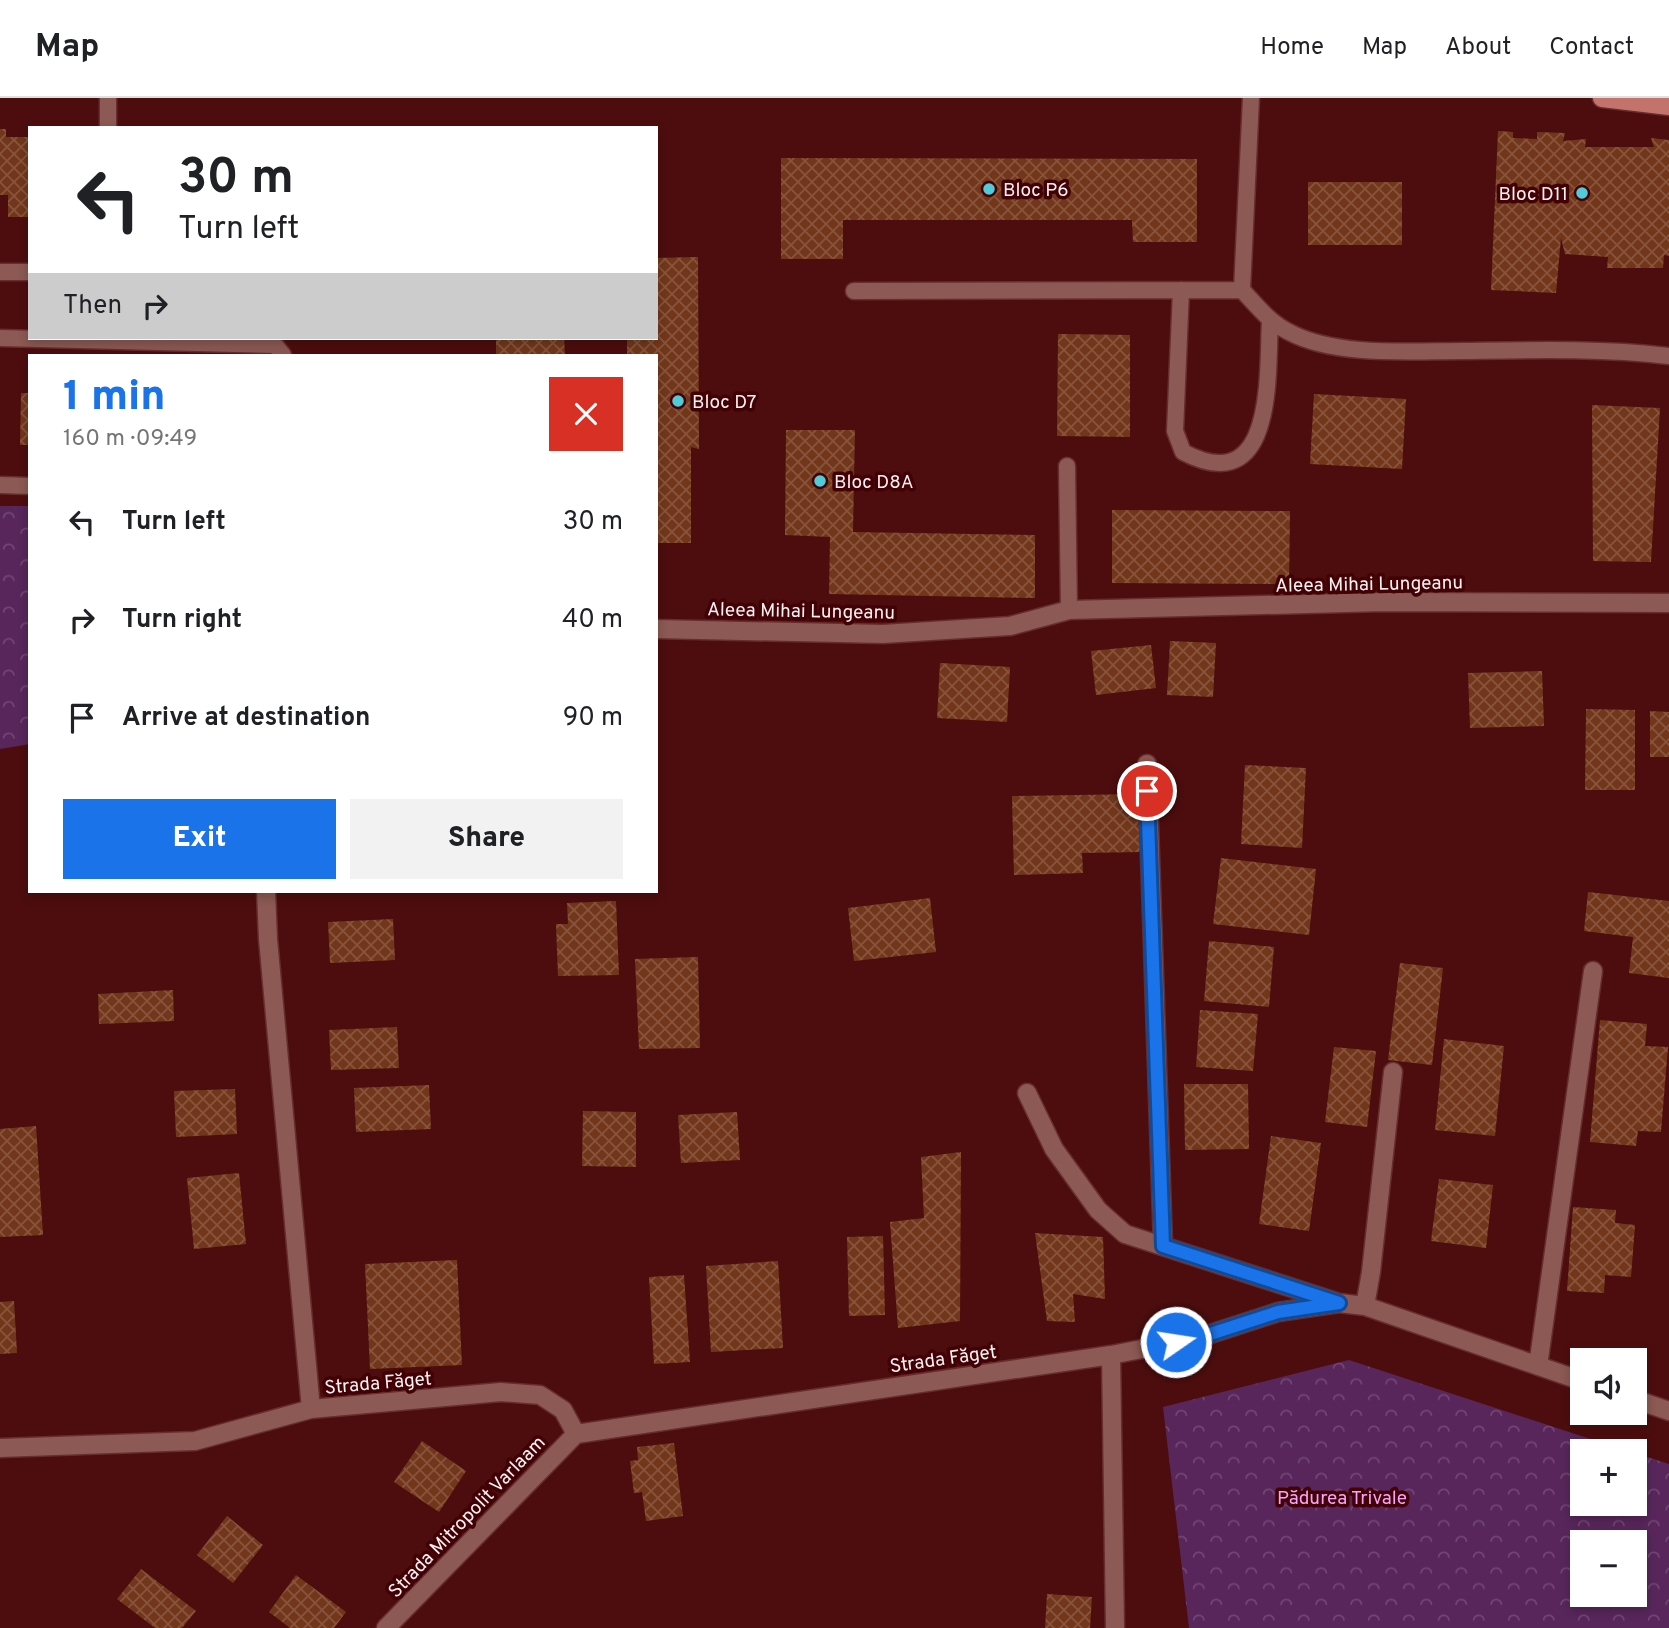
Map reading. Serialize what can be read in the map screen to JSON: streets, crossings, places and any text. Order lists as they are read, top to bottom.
{
  "streets": {
    "street": ["Aleea Mihai Lungeanu", "Strada Făget", "Strada Mitropolit Varlaam"]
  },
  "crossings": [
    ["Strada Făget", "Strada Mitropolit Varlaam"]
  ],
  "parks": ["Pădurea Trivale"],
  "places": [
    "Bloc P6",
    "Bloc D11",
    "Bloc D7",
    "Bloc D8A"
  ],
  "page": {
    "header": "Map",
    "nav": [
      "Home",
      "Map",
      "About",
      "Contact"
    ],
    "turn": ["30 m", "Turn left"],
    "then": "Then",
    "heading": ["1 min", "160 m · 09:49"],
    "list": [
      {
        "name": "Turn left",
        "value": "30 m"
      },
      {
        "name": "Turn right",
        "value": "40 m"
      },
      {
        "name": "Arrive at destination",
        "value": "90 m"
      }
    ],
    "buttons": ["Exit", "Share"],
    "map_buttons": ["+", "−"]
  }
}
